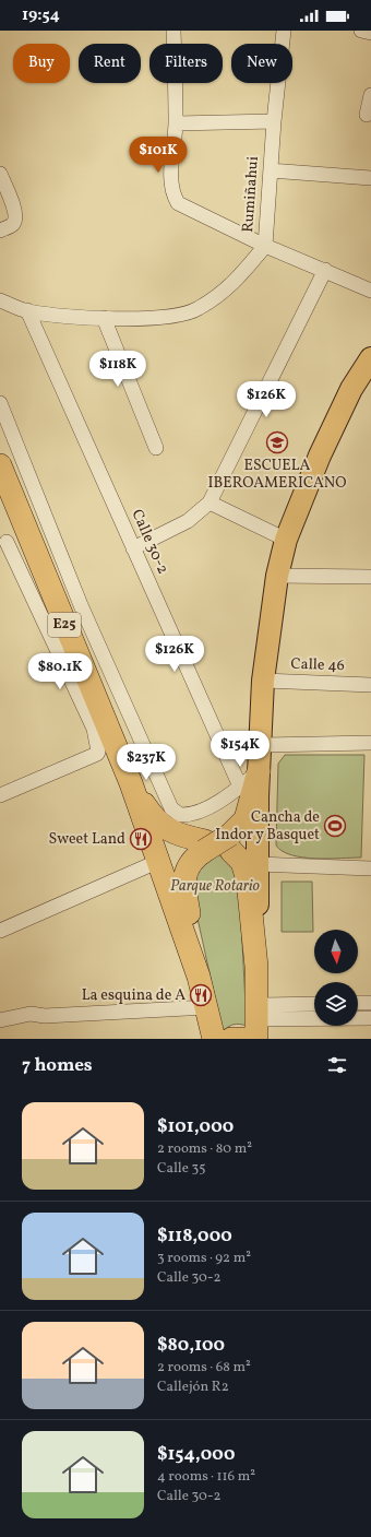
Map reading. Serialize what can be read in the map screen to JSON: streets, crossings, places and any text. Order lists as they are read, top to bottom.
{
  "streets": {
    "highway": ["E25"],
    "street": ["Rumiñahui", "Calle 30-2", "Calle 46"]
  },
  "parks": ["Parque Rotario"],
  "places": {
    "school or university": ["ESCUELA IBEROAMERICANO"],
    "sports": ["Cancha de Indor y Basquet"],
    "restaurant": ["Sweet Land", "La esquina de A"]
  },
  "north": "bottom",
  "page": {
    "status": "19:54",
    "chip": [
      "Buy",
      "Rent",
      "Filters",
      "New"
    ],
    "price": [
      "$101K",
      "$118K",
      "$126K",
      "$126K",
      "$80.1K",
      "$154K",
      "$237K"
    ],
    "heading": "7 homes",
    "list": [
      {
        "name": "$101,000",
        "note": "2 rooms · 80 m² · Calle 35"
      },
      {
        "name": "$118,000",
        "note": "3 rooms · 92 m² · Calle 30-2"
      },
      {
        "name": "$80,100",
        "note": "2 rooms · 68 m² · Callejón R2"
      },
      {
        "name": "$154,000",
        "note": "4 rooms · 116 m² · Calle 30-2"
      }
    ]
  }
}
